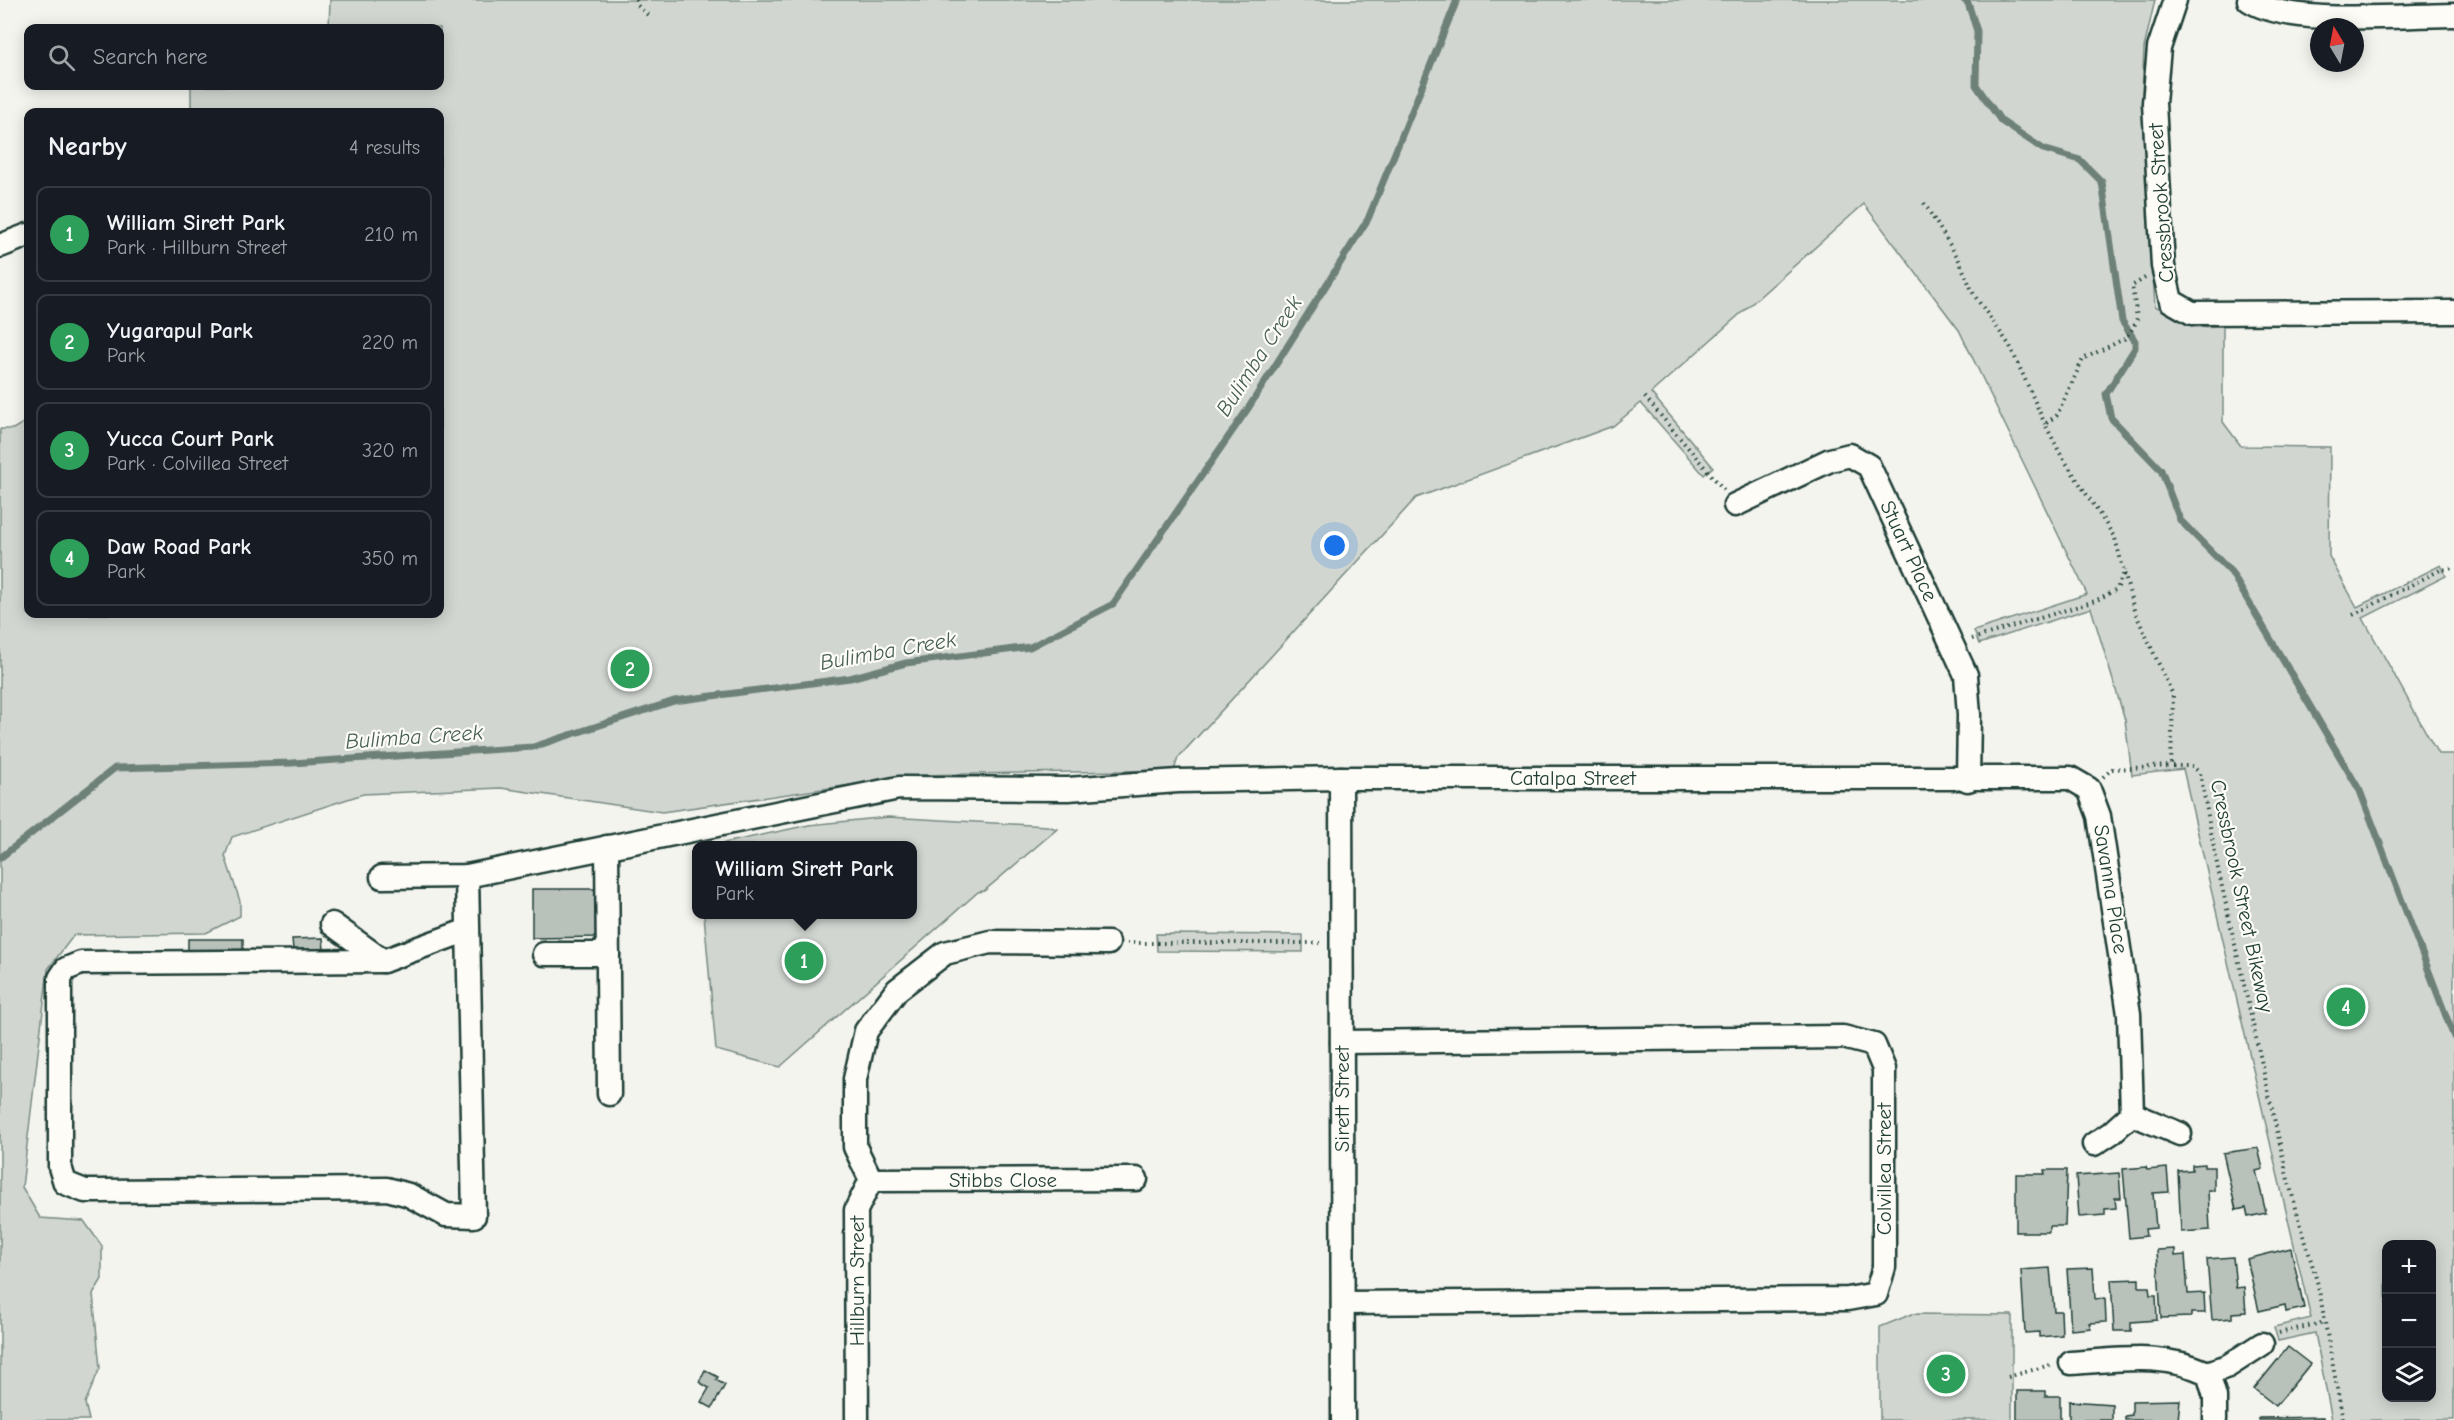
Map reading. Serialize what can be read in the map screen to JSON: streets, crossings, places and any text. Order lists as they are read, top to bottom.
{
  "streets": {
    "street": [
      "Cressbrook Street",
      "Stuart Place",
      "Catalpa Street",
      "Savanna Place",
      "Sirett Street",
      "Colvillea Street",
      "Stibbs Close",
      "Hillburn Street"
    ],
    "path": ["Cressbrook Street Bikeway"]
  },
  "crossings": [
    ["Stuart Place", "Catalpa Street"],
    ["Catalpa Street", "Sirett Street"],
    ["Sirett Street", "Colvillea Street"],
    ["Stibbs Close", "Hillburn Street"]
  ],
  "water": ["Bulimba Creek"],
  "north": "top",
  "page": {
    "search": "Search here",
    "heading": ["Nearby", "4 results"],
    "list": [
      {
        "mark": "1",
        "name": "William Sirett Park",
        "note": "Park · Hillburn Street",
        "value": "210 m"
      },
      {
        "mark": "2",
        "name": "Yugarapul Park",
        "note": "Park",
        "value": "220 m"
      },
      {
        "mark": "3",
        "name": "Yucca Court Park",
        "note": "Park · Colvillea Street",
        "value": "320 m"
      },
      {
        "mark": "4",
        "name": "Daw Road Park",
        "note": "Park",
        "value": "350 m"
      }
    ],
    "pins": [
      "2",
      "1",
      "4",
      "3"
    ],
    "popup": ["William Sirett Park", "Park"],
    "map_buttons": ["+", "−"]
  }
}
